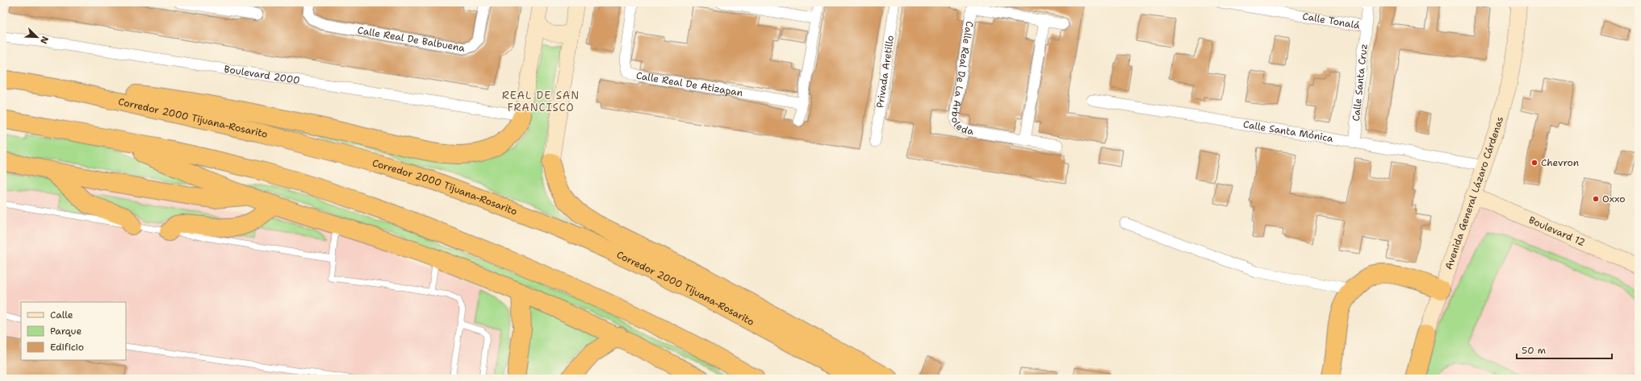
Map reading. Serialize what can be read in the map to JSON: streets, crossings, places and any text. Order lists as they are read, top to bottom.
{
  "streets": {
    "highway": ["Corredor 2000 Tijuana-Rosarito"],
    "main road": ["Avenida General Lázaro Cárdenas", "Boulevard 12"],
    "street": [
      "Calle Tonalá",
      "Calle Real De Balbuena",
      "Privada Aretillo",
      "Calle Real De La Arboleda",
      "Boulevard 2000",
      "Calle Santa Cruz",
      "Calle Real De Atizapan",
      "Calle Santa Mónica"
    ]
  },
  "crossings": [
    ["Calle Tonalá", "Calle Santa Cruz"],
    ["Calle Santa Cruz", "Calle Santa Mónica"],
    ["Calle Santa Mónica", "Avenida General Lázaro Cárdenas"],
    ["Avenida General Lázaro Cárdenas", "Boulevard 12"]
  ],
  "districts": ["REAL DE SAN FRANCISCO"],
  "places": ["Chevron", "Oxxo"],
  "legend": ["Calle", "Parque", "Edificio"],
  "scale_bar": "50 m",
  "north": "bottom right"
}
